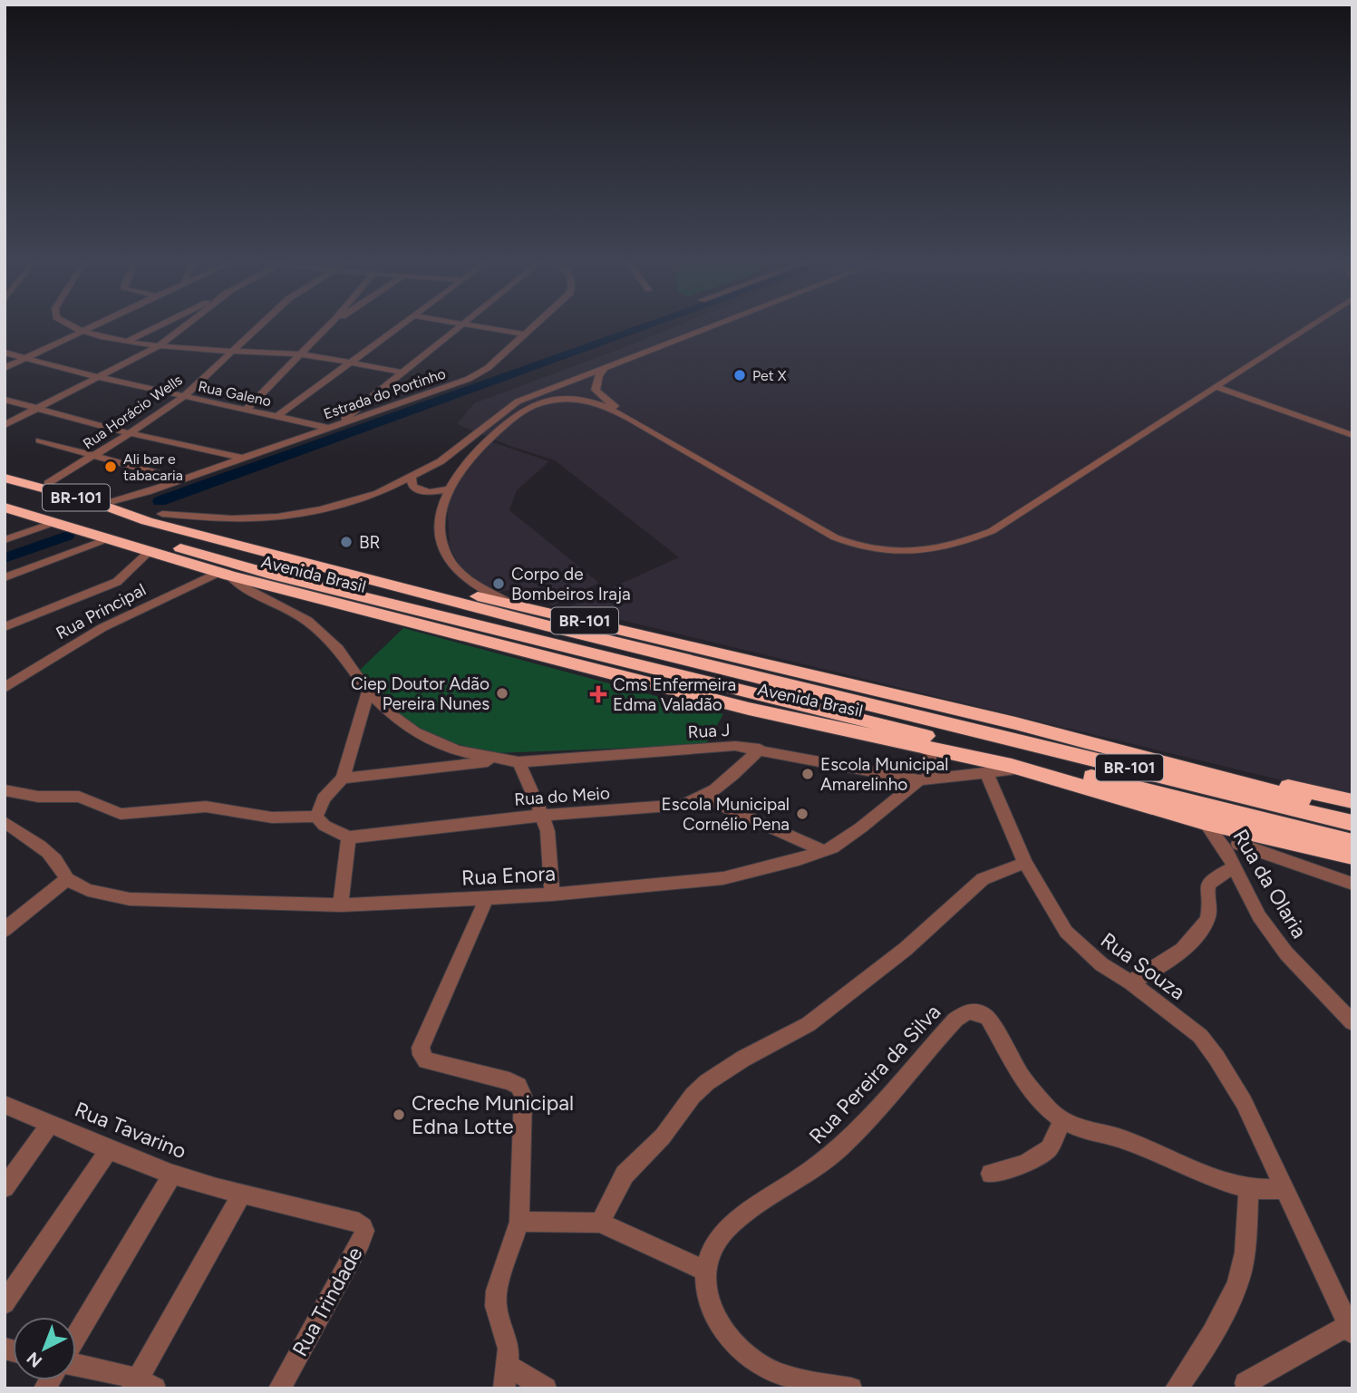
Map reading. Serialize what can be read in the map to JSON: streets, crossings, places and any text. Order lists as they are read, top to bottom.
{
  "streets": {
    "highway": ["BR-101", "Avenida Brasil"],
    "street": [
      "Rua Galeno",
      "Estrada do Portinho",
      "Rua Horácio Wells",
      "Rua Principal",
      "Rua J",
      "Rua do Meio",
      "Rua Enora",
      "Rua da Olaria",
      "Rua Souza",
      "Rua Pereira da Silva",
      "Rua Tavarino",
      "Rua Trindade"
    ]
  },
  "crossings": [
    ["Rua Galeno", "Estrada do Portinho"],
    ["Rua Galeno", "Rua Horácio Wells"],
    ["Estrada do Portinho", "Avenida Brasil"],
    ["Rua Horácio Wells", "Avenida Brasil"],
    ["Avenida Brasil", "Rua Principal"],
    ["Avenida Brasil", "Rua J"],
    ["Avenida Brasil", "Rua da Olaria"],
    ["Rua Principal", "Rua J"],
    ["Rua J", "Rua do Meio"],
    ["Rua J", "Rua Enora"],
    ["Rua Souza", "Rua Pereira da Silva"],
    ["Rua Tavarino", "Rua Trindade"]
  ],
  "places": {
    "other": [
      "Pet X",
      "Ali bar e tabacaria",
      "BR",
      "Corpo de Bombeiros Iraja",
      "Ciep Doutor Adão Pereira Nunes",
      "Escola Municipal Amarelinho",
      "Escola Municipal Cornélio Pena",
      "Creche Municipal Edna Lotte"
    ],
    "health": ["Cms Enfermeira Edma Valadão"]
  },
  "north": "bottom left"
}
